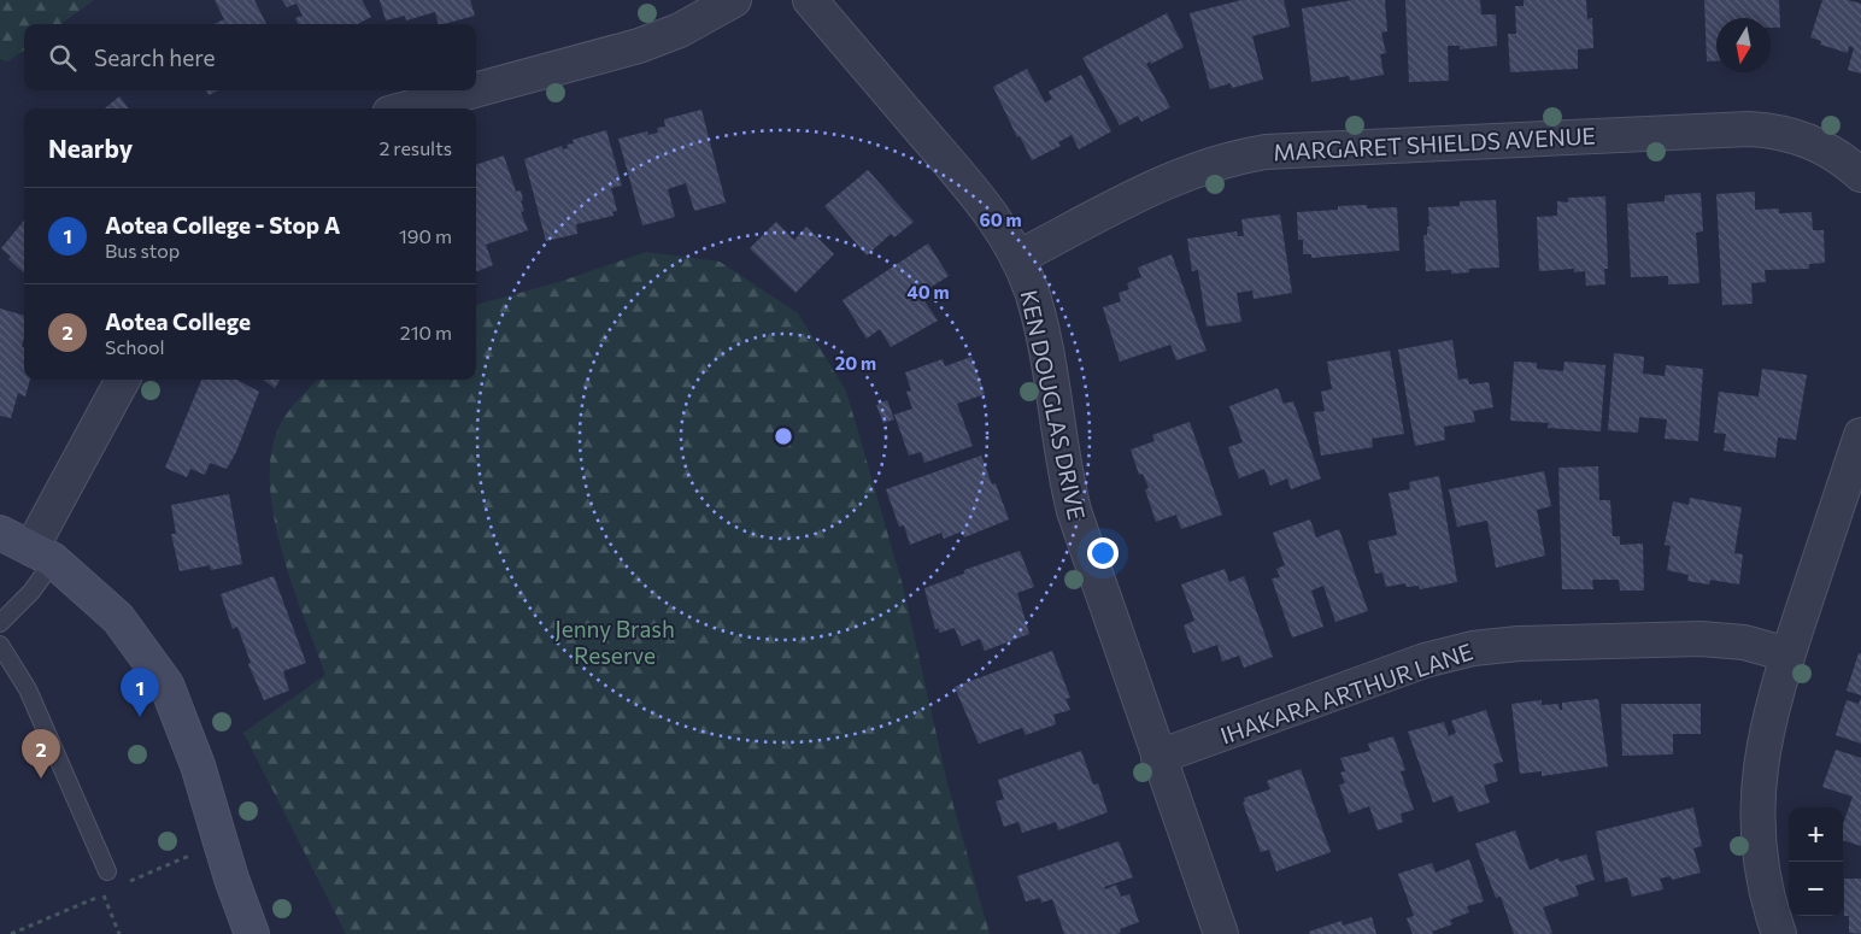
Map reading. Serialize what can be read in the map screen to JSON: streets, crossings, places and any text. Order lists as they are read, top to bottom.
{
  "streets": {
    "street": ["MARGARET SHIELDS AVENUE", "KEN DOUGLAS DRIVE", "IHAKARA ARTHUR LANE"]
  },
  "crossings": [
    ["MARGARET SHIELDS AVENUE", "KEN DOUGLAS DRIVE"],
    ["KEN DOUGLAS DRIVE", "IHAKARA ARTHUR LANE"]
  ],
  "parks": ["Jenny Brash Reserve"],
  "north": "bottom",
  "page": {
    "search": "Search here",
    "heading": ["Nearby", "2 results"],
    "list": [
      {
        "mark": "1",
        "name": "Aotea College - Stop A",
        "note": "Bus stop",
        "value": "190 m"
      },
      {
        "mark": "2",
        "name": "Aotea College",
        "note": "School",
        "value": "210 m"
      }
    ],
    "pins": ["1", "2"],
    "map_buttons": ["+", "−"]
  },
  "rings": ["60 m", "40 m", "20 m"]
}
